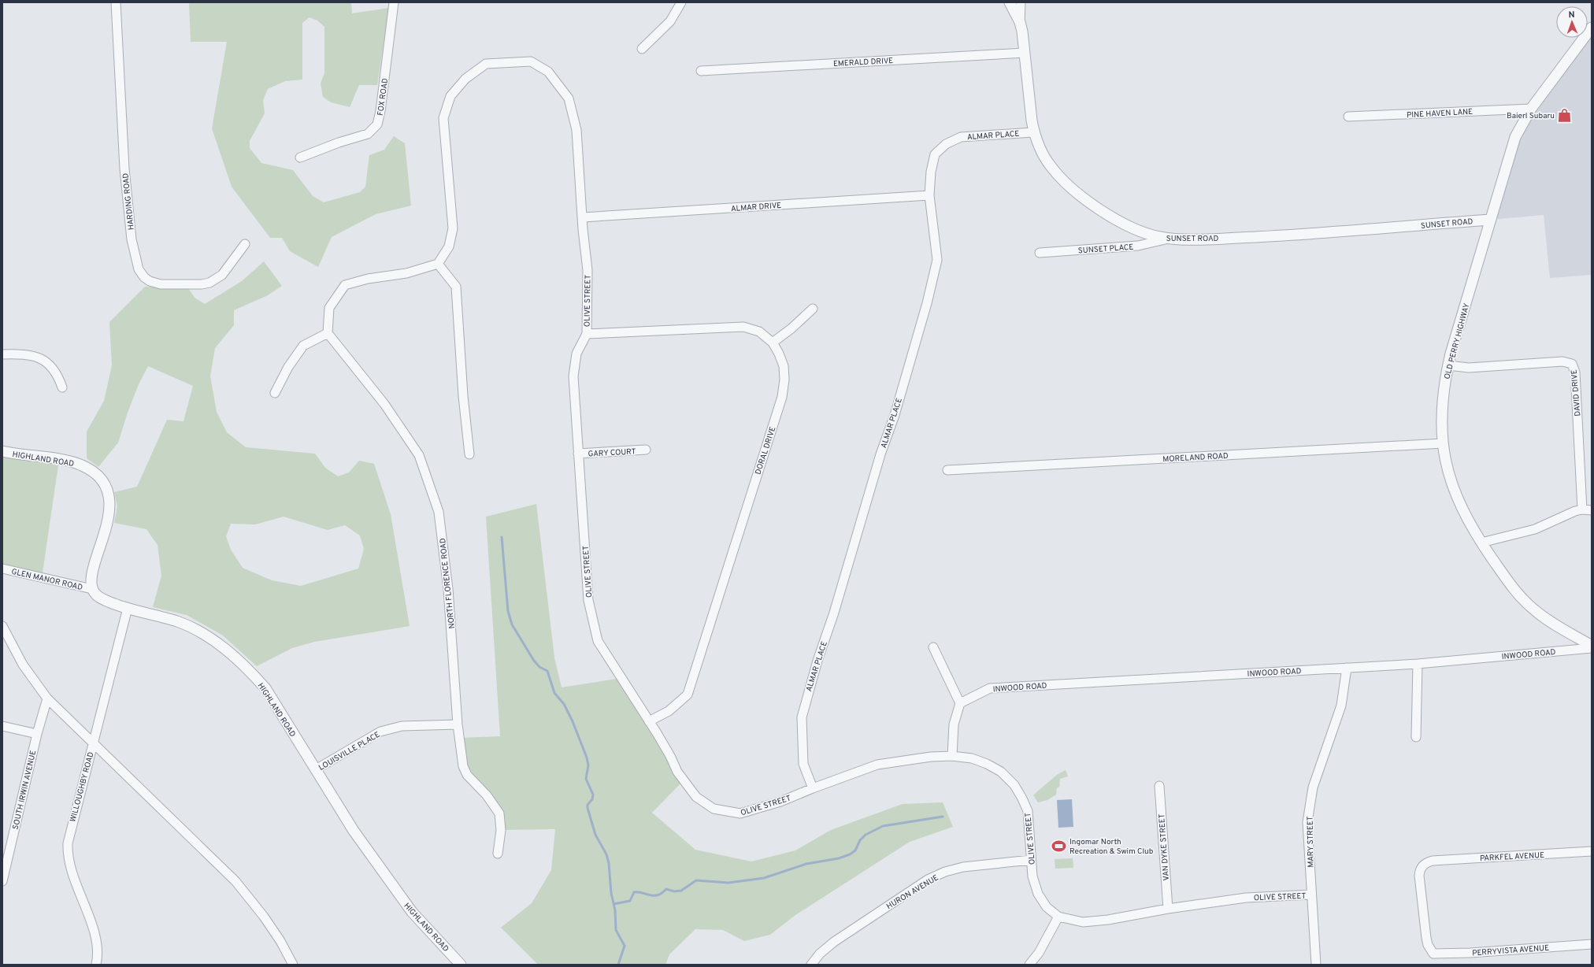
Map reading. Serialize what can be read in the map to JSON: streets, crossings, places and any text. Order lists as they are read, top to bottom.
{
  "streets": {
    "street": [
      "EMERALD DRIVE",
      "FOX ROAD",
      "PINE HAVEN LANE",
      "ALMAR PLACE",
      "HARDING ROAD",
      "ALMAR DRIVE",
      "SUNSET ROAD",
      "SUNSET PLACE",
      "OLIVE STREET",
      "OLD PERRY HIGHWAY",
      "DAVID DRIVE",
      "DORAL DRIVE",
      "GARY COURT",
      "MORELAND ROAD",
      "HIGHLAND ROAD",
      "GLEN MANOR ROAD",
      "NORTH FLORENCE ROAD",
      "INWOOD ROAD",
      "LOUISVILLE PLACE",
      "WILLOUGHBY ROAD",
      "SOUTH IRWIN AVENUE",
      "MARY STREET",
      "VAN DYKE STREET",
      "PARKFEL AVENUE",
      "HURON AVENUE",
      "PERRYVISTA AVENUE"
    ]
  },
  "crossings": [
    ["EMERALD DRIVE", "SUNSET ROAD"],
    ["PINE HAVEN LANE", "OLD PERRY HIGHWAY"],
    ["ALMAR PLACE", "ALMAR DRIVE"],
    ["ALMAR PLACE", "SUNSET ROAD"],
    ["ALMAR PLACE", "OLIVE STREET"],
    ["ALMAR DRIVE", "OLIVE STREET"],
    ["SUNSET ROAD", "SUNSET PLACE"],
    ["SUNSET ROAD", "OLD PERRY HIGHWAY"],
    ["OLIVE STREET", "DORAL DRIVE"],
    ["OLIVE STREET", "GARY COURT"],
    ["OLIVE STREET", "MARY STREET"],
    ["OLIVE STREET", "VAN DYKE STREET"],
    ["OLIVE STREET", "HURON AVENUE"],
    ["OLD PERRY HIGHWAY", "DAVID DRIVE"],
    ["OLD PERRY HIGHWAY", "MORELAND ROAD"],
    ["HIGHLAND ROAD", "GLEN MANOR ROAD"],
    ["HIGHLAND ROAD", "LOUISVILLE PLACE"],
    ["HIGHLAND ROAD", "WILLOUGHBY ROAD"],
    ["NORTH FLORENCE ROAD", "LOUISVILLE PLACE"],
    ["INWOOD ROAD", "MARY STREET"],
    ["PARKFEL AVENUE", "PERRYVISTA AVENUE"]
  ],
  "places": {
    "shop": ["Baierl Subaru"],
    "sports": ["Ingomar North Recreation & Swim Club"]
  },
  "north": "top"
}
